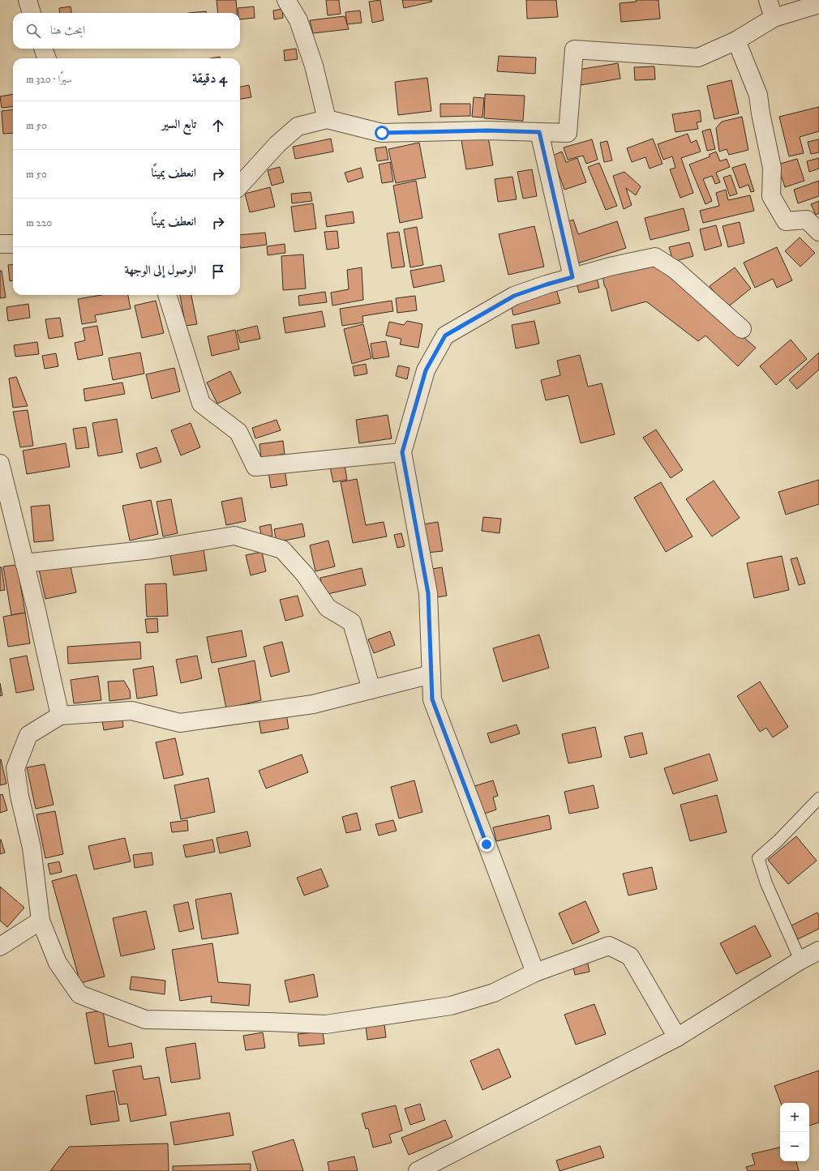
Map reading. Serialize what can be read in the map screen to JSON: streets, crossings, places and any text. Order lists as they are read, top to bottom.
{
  "page": {
    "search": "ابحث هنا",
    "heading": ["4 دقيقة", "سيرًا · 320 m"],
    "list": [
      ["تابع السير", "50 m"],
      ["انعطف يمينًا", "50 m"],
      ["انعطف يمينًا", "220 m"],
      "الوصول إلى الوجهة"
    ],
    "map_buttons": ["+", "−"]
  }
}
